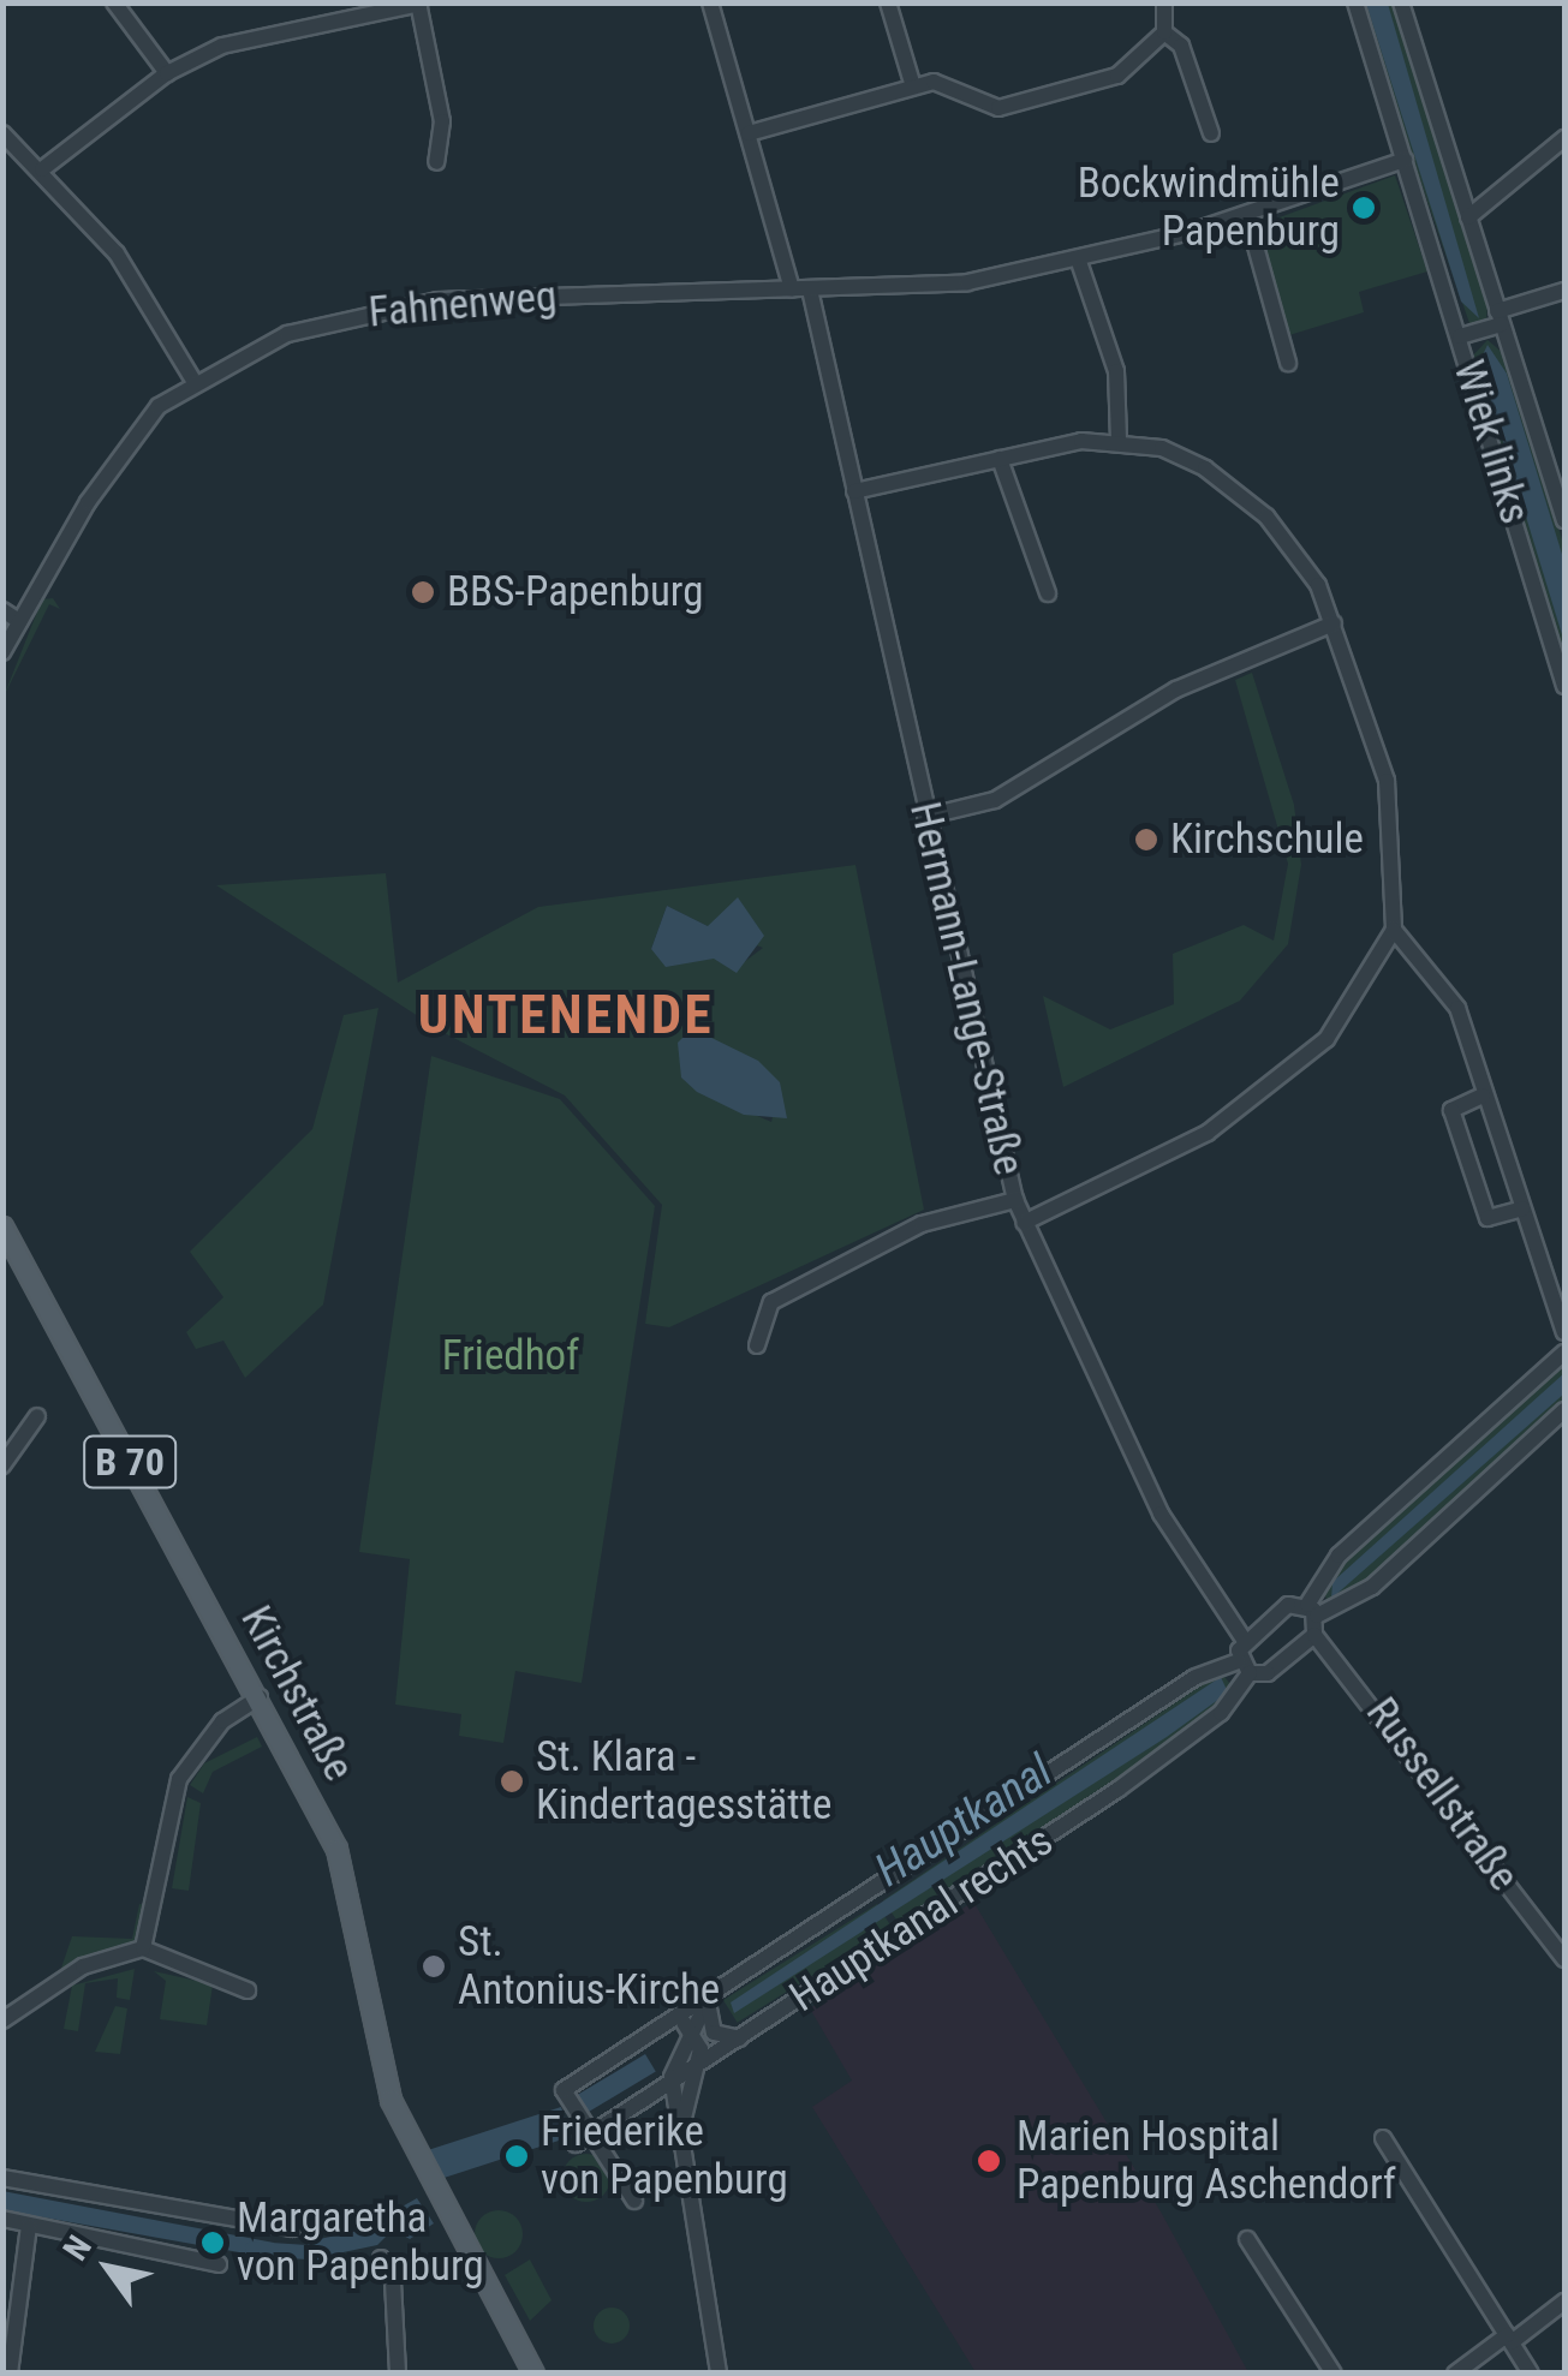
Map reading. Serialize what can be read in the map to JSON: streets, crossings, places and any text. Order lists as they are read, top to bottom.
{
  "streets": {
    "main road": ["B 70", "Kirchstraße"],
    "street": [
      "Fahnenweg",
      "Wiek links",
      "Hermann-Lange-Straße",
      "Russellstraße",
      "Hauptkanal rechts"
    ]
  },
  "crossings": [
    ["Fahnenweg", "Wiek links"],
    ["Fahnenweg", "Hermann-Lange-Straße"]
  ],
  "districts": ["UNTENENDE"],
  "water": ["Hauptkanal"],
  "parks": ["Friedhof"],
  "places": [
    "Bockwindmühle Papenburg",
    "BBS-Papenburg",
    "Kirchschule",
    "St. Klara - Kindertagesstätte",
    "St. Antonius-Kirche",
    "Friederike von Papenburg",
    "Marien Hospital Papenburg Aschendorf",
    "Margaretha von Papenburg"
  ],
  "north": "top left"
}
